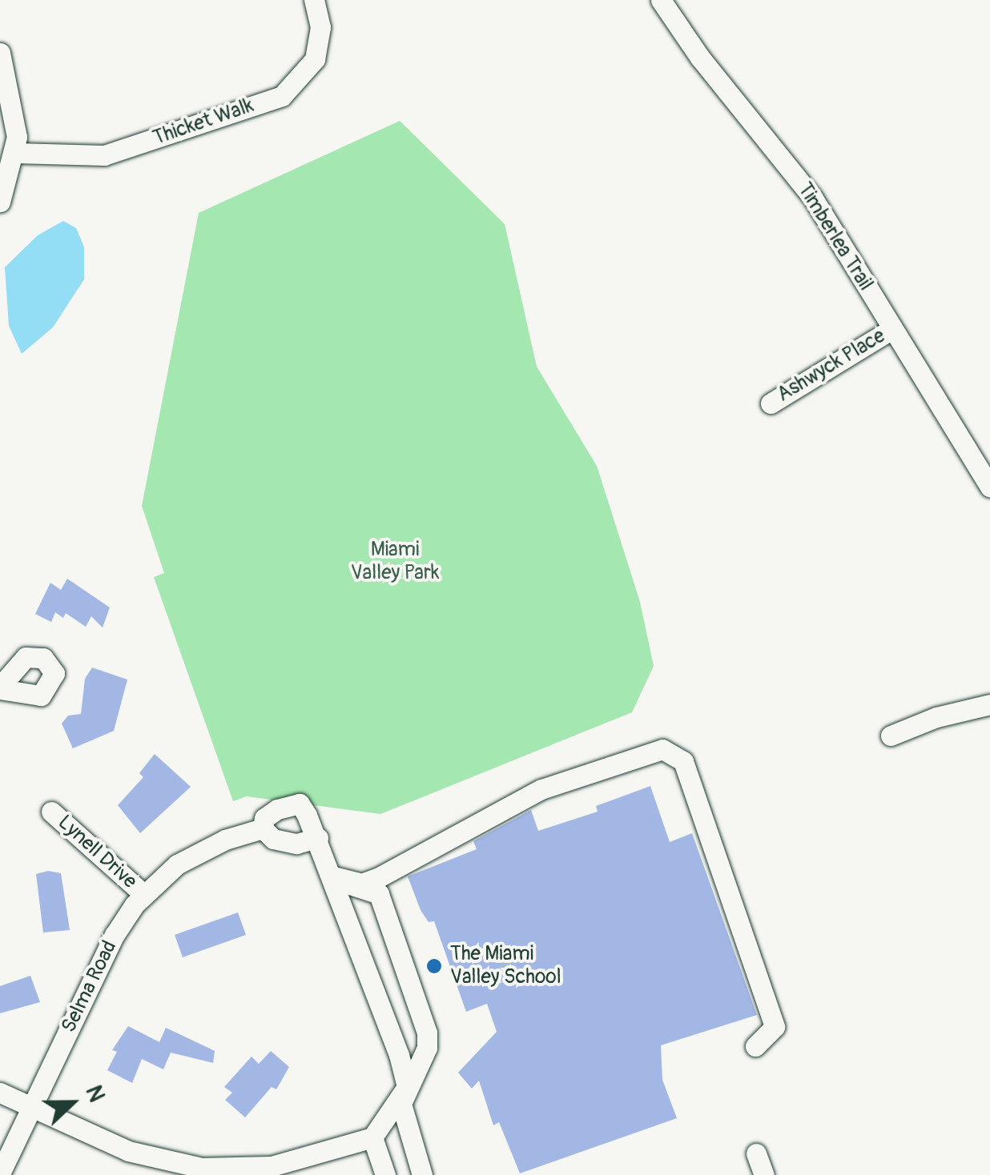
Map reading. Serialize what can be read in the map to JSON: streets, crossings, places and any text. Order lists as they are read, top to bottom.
{
  "streets": {
    "street": [
      "Thicket Walk",
      "Timberlea Trail",
      "Ashwyck Place",
      "Lynell Drive",
      "Selma Road"
    ]
  },
  "crossings": [
    ["Timberlea Trail", "Ashwyck Place"],
    ["Lynell Drive", "Selma Road"]
  ],
  "parks": ["Miami Valley Park"],
  "places": ["The Miami Valley School"],
  "north": "right"
}
